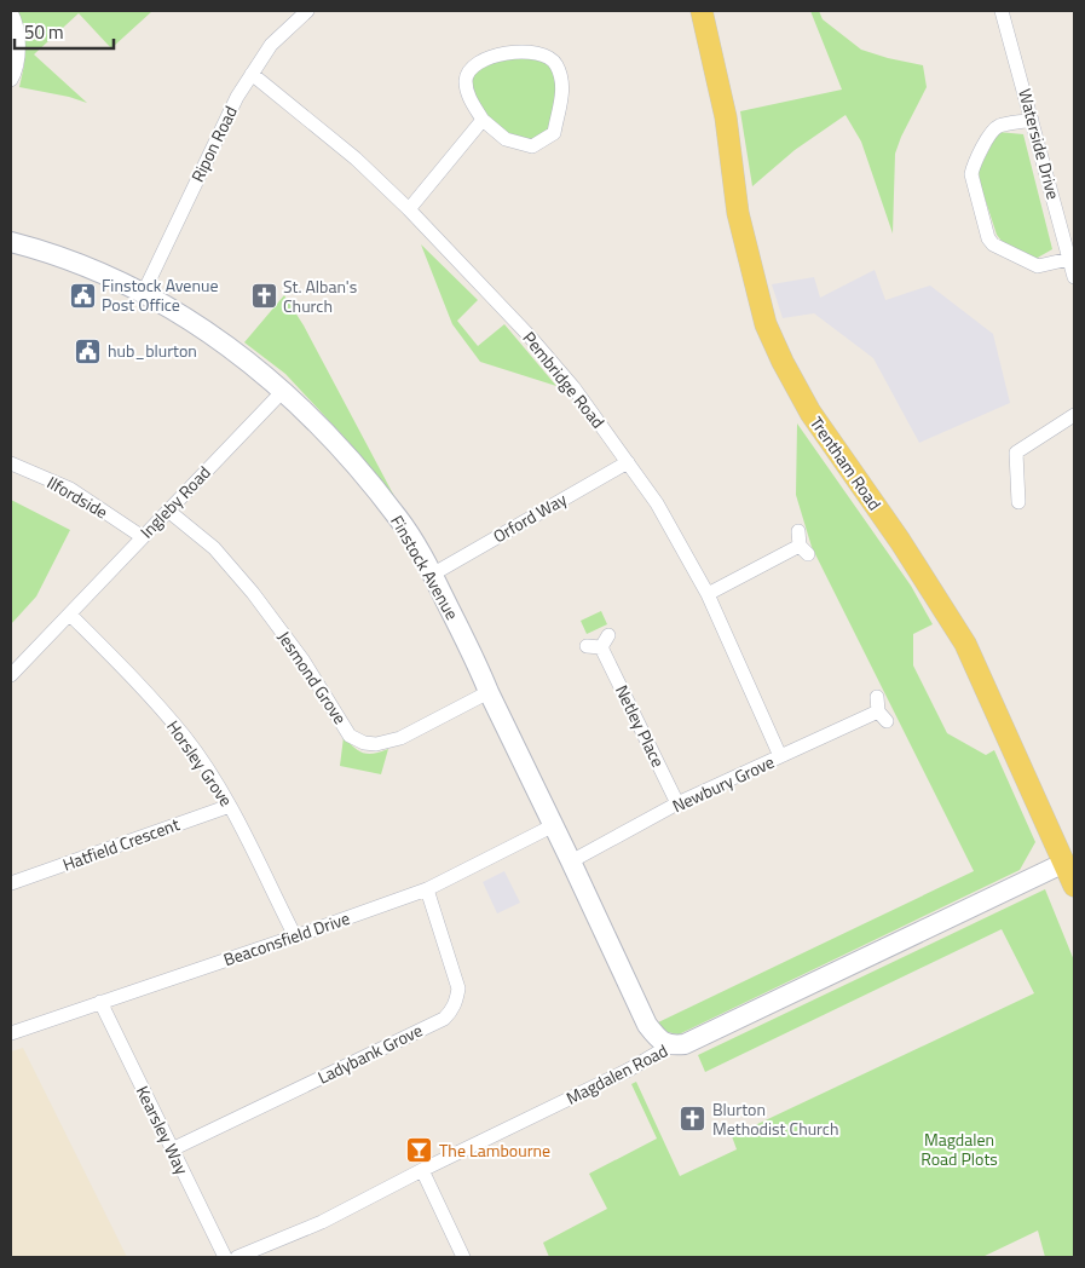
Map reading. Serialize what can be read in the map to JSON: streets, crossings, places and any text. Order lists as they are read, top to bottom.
{
  "streets": {
    "main road": ["Trentham Road"],
    "street": [
      "Ripon Road",
      "Waterside Drive",
      "Pembridge Road",
      "Ilfordside",
      "Ingleby Road",
      "Orford Way",
      "Finstock Avenue",
      "Jesmond Grove",
      "Netley Place",
      "Horsley Grove",
      "Newbury Grove",
      "Hatfield Crescent",
      "Beaconsfield Drive",
      "Ladybank Grove",
      "Magdalen Road",
      "Kearsley Way"
    ]
  },
  "crossings": [
    ["Ripon Road", "Pembridge Road"],
    ["Ripon Road", "Finstock Avenue"],
    ["Pembridge Road", "Orford Way"],
    ["Pembridge Road", "Newbury Grove"],
    ["Trentham Road", "Magdalen Road"],
    ["Ilfordside", "Ingleby Road"],
    ["Ingleby Road", "Finstock Avenue"],
    ["Ingleby Road", "Jesmond Grove"],
    ["Ingleby Road", "Horsley Grove"],
    ["Orford Way", "Finstock Avenue"],
    ["Finstock Avenue", "Jesmond Grove"],
    ["Finstock Avenue", "Newbury Grove"],
    ["Finstock Avenue", "Beaconsfield Drive"],
    ["Finstock Avenue", "Magdalen Road"],
    ["Netley Place", "Newbury Grove"],
    ["Horsley Grove", "Hatfield Crescent"],
    ["Horsley Grove", "Beaconsfield Drive"],
    ["Beaconsfield Drive", "Ladybank Grove"],
    ["Beaconsfield Drive", "Kearsley Way"],
    ["Ladybank Grove", "Kearsley Way"]
  ],
  "parks": ["Magdalen Road Plots"],
  "places": {
    "public building": ["Finstock Avenue Post Office", "hub_blurton"],
    "church": ["St. Alban's Church", "Blurton Methodist Church"],
    "bar": ["The Lambourne"]
  },
  "scale_bar": "50 m"
}
